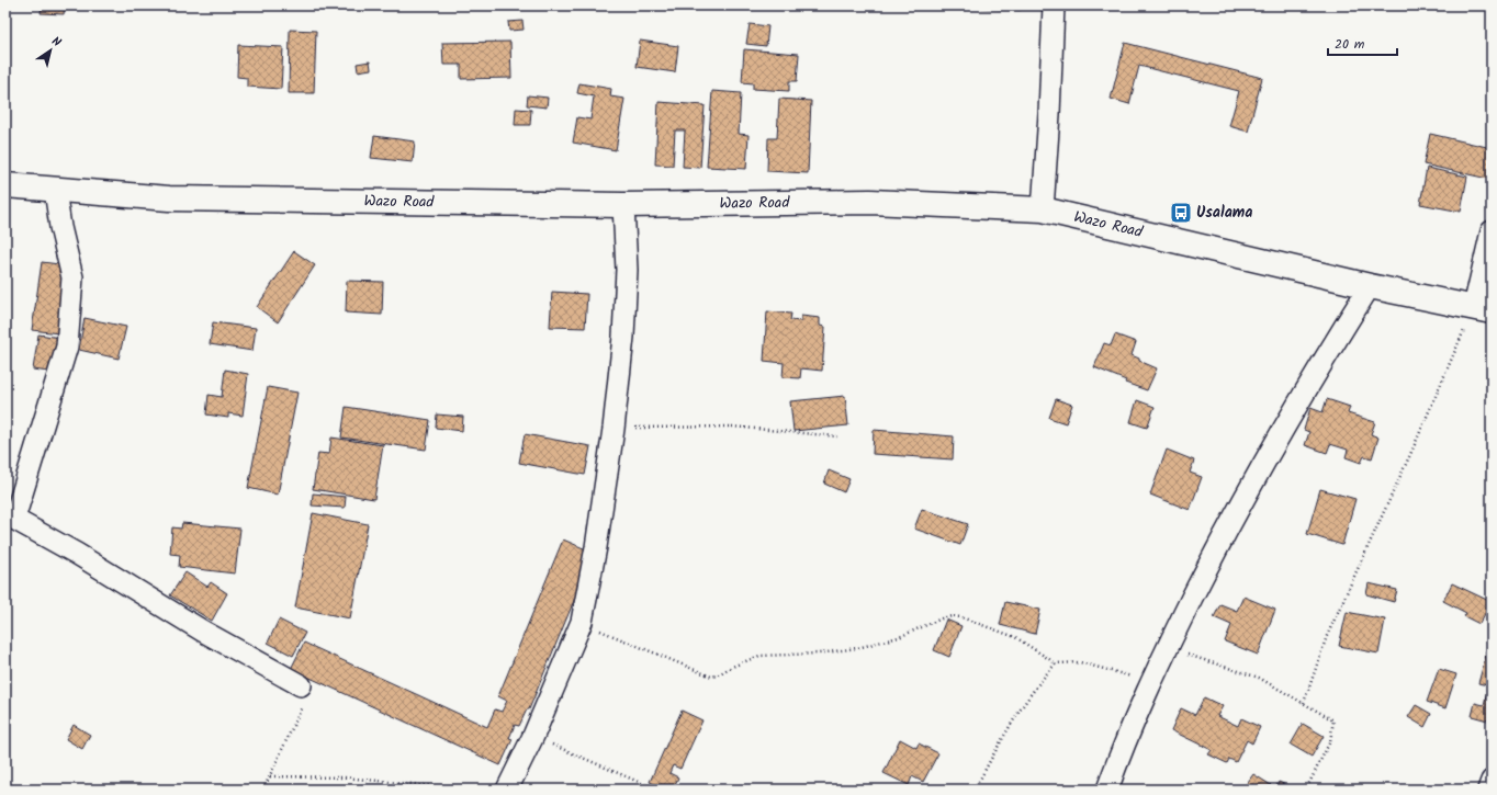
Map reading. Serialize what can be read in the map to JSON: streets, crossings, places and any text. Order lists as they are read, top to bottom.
{
  "streets": {
    "main road": ["Wazo Road"]
  },
  "places": {
    "bus stop": ["Usalama"]
  },
  "scale_bar": "20 m",
  "north": "top right"
}
